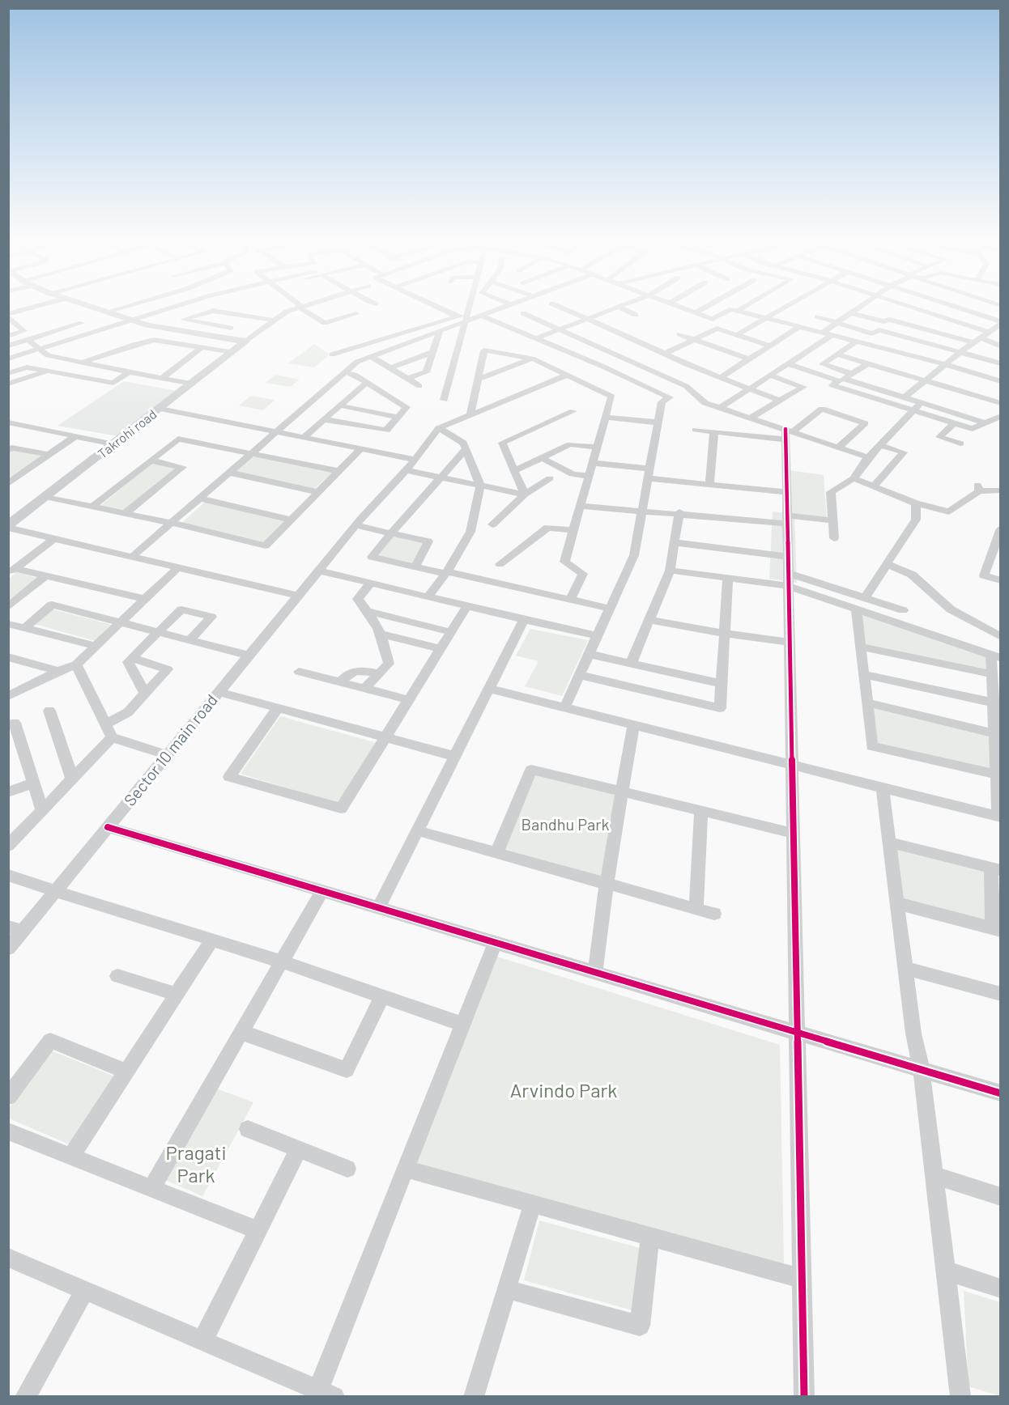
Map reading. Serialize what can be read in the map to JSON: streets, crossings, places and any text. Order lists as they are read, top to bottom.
{
  "streets": {
    "street": ["Takrohi road", "Sector 10 main road"]
  },
  "parks": ["Bandhu Park", "Arvindo Park", "Pragati Park"]
}
